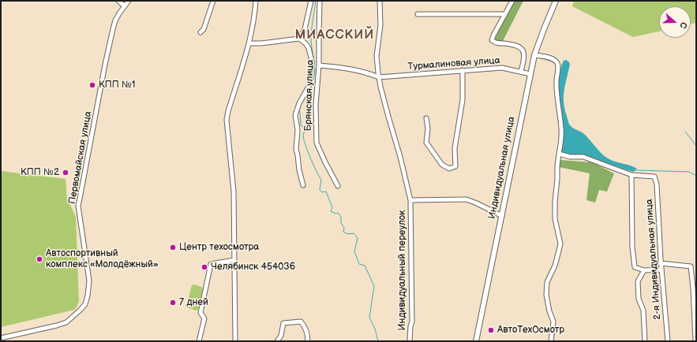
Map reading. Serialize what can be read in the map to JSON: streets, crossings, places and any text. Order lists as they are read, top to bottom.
{
  "streets": {
    "main road": ["Индивидуальная улица"],
    "street": [
      "Турмалиновая улица",
      "Брянская улица",
      "Первомайская улица",
      "2-я Индивидуальная улица",
      "Индивидуальный переулок"
    ]
  },
  "crossings": [
    ["Турмалиновая улица", "Индивидуальная улица"],
    ["Турмалиновая улица", "Индивидуальный переулок"],
    ["Индивидуальная улица", "Индивидуальный переулок"]
  ],
  "districts": ["МИАССКИЙ"],
  "places": [
    "КПП №1",
    "КПП №2",
    "Центр техосмотра",
    "Автоспортивный комплекс «Молодёжный»",
    "Челябинск 454036",
    "7 дней",
    "АвтоТехОсмотр"
  ],
  "north": "right"
}
